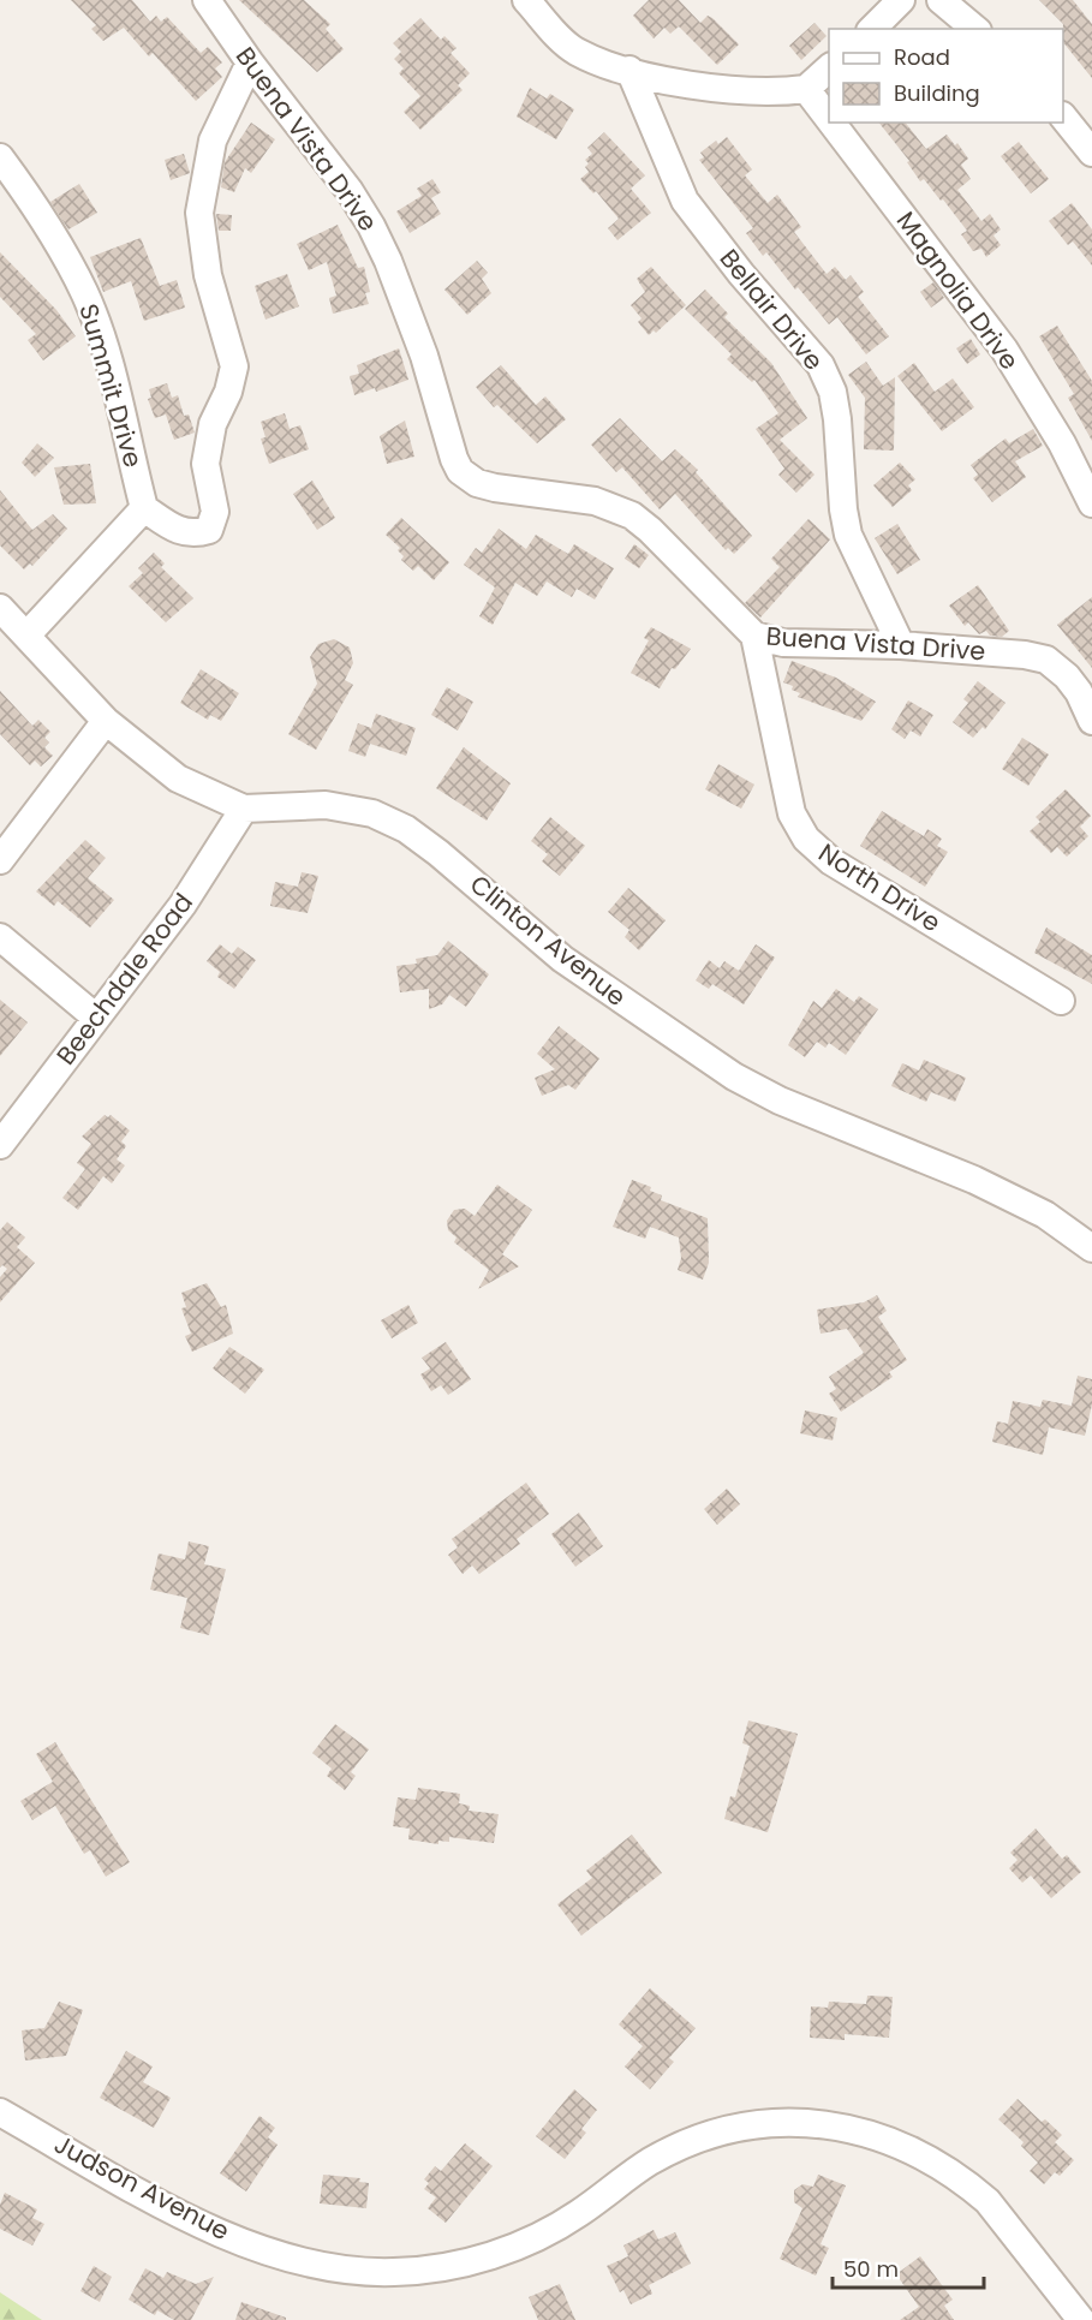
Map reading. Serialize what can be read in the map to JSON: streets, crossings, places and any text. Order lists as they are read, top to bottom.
{
  "streets": {
    "street": [
      "Buena Vista Drive",
      "Magnolia Drive",
      "Bellair Drive",
      "Summit Drive",
      "North Drive",
      "Clinton Avenue",
      "Beechdale Road",
      "Judson Avenue"
    ]
  },
  "crossings": [
    ["Buena Vista Drive", "Bellair Drive"],
    ["Buena Vista Drive", "North Drive"],
    ["Clinton Avenue", "Beechdale Road"]
  ],
  "legend": ["Road", "Building"],
  "scale_bar": "50 m"
}
